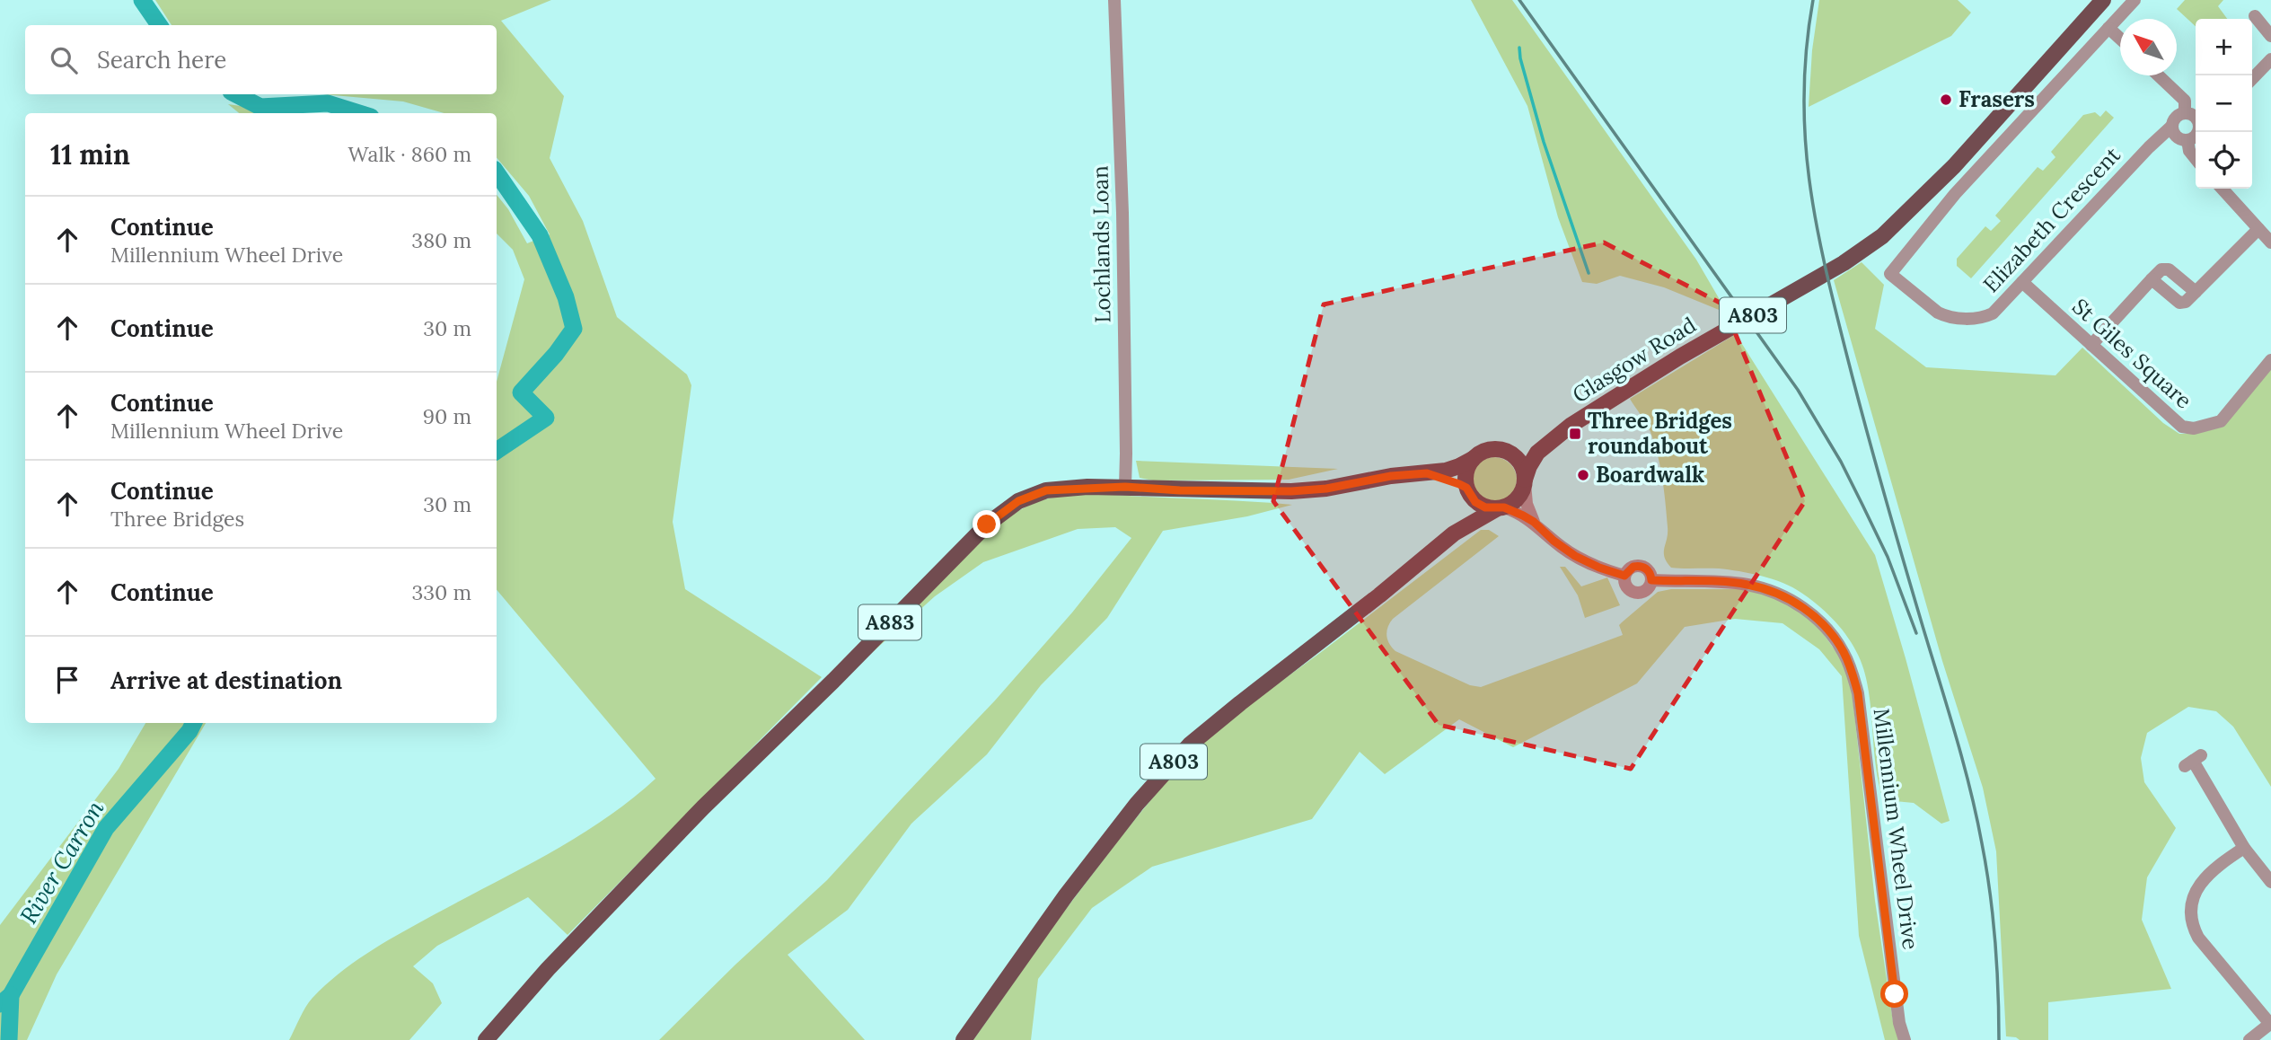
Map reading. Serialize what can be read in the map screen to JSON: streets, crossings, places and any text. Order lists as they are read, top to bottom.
{
  "streets": {
    "main road": ["A803", "Glasgow Road", "A883"],
    "street": [
      "Elizabeth Crescent",
      "Lochlands Loan",
      "St Giles Square",
      "Millennium Wheel Drive"
    ]
  },
  "crossings": [
    ["Elizabeth Crescent", "St Giles Square"],
    ["Lochlands Loan", "A883"],
    ["A803", "Glasgow Road"]
  ],
  "water": ["River Carron"],
  "places": {
    "other": ["Frasers", "Boardwalk"],
    "transit": ["Three Bridges roundabout"]
  },
  "north": "top left",
  "page": {
    "map_buttons": ["+", "−"],
    "search": "Search here",
    "heading": ["11 min", "Walk · 860 m"],
    "list": [
      ["Continue", "Millennium Wheel Drive", "380 m"],
      ["Continue", "30 m"],
      ["Continue", "Millennium Wheel Drive", "90 m"],
      ["Continue", "Three Bridges", "30 m"],
      ["Continue", "330 m"],
      "Arrive at destination"
    ]
  }
}
